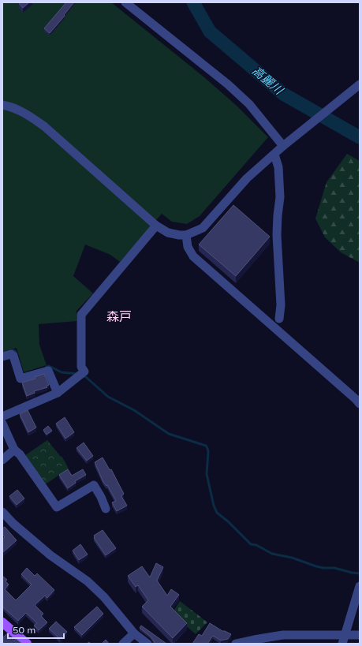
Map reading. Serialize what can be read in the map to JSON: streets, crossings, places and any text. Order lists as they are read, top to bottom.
{
  "districts": ["森戸"],
  "water": ["高麗川"],
  "scale_bar": "50 m"
}
